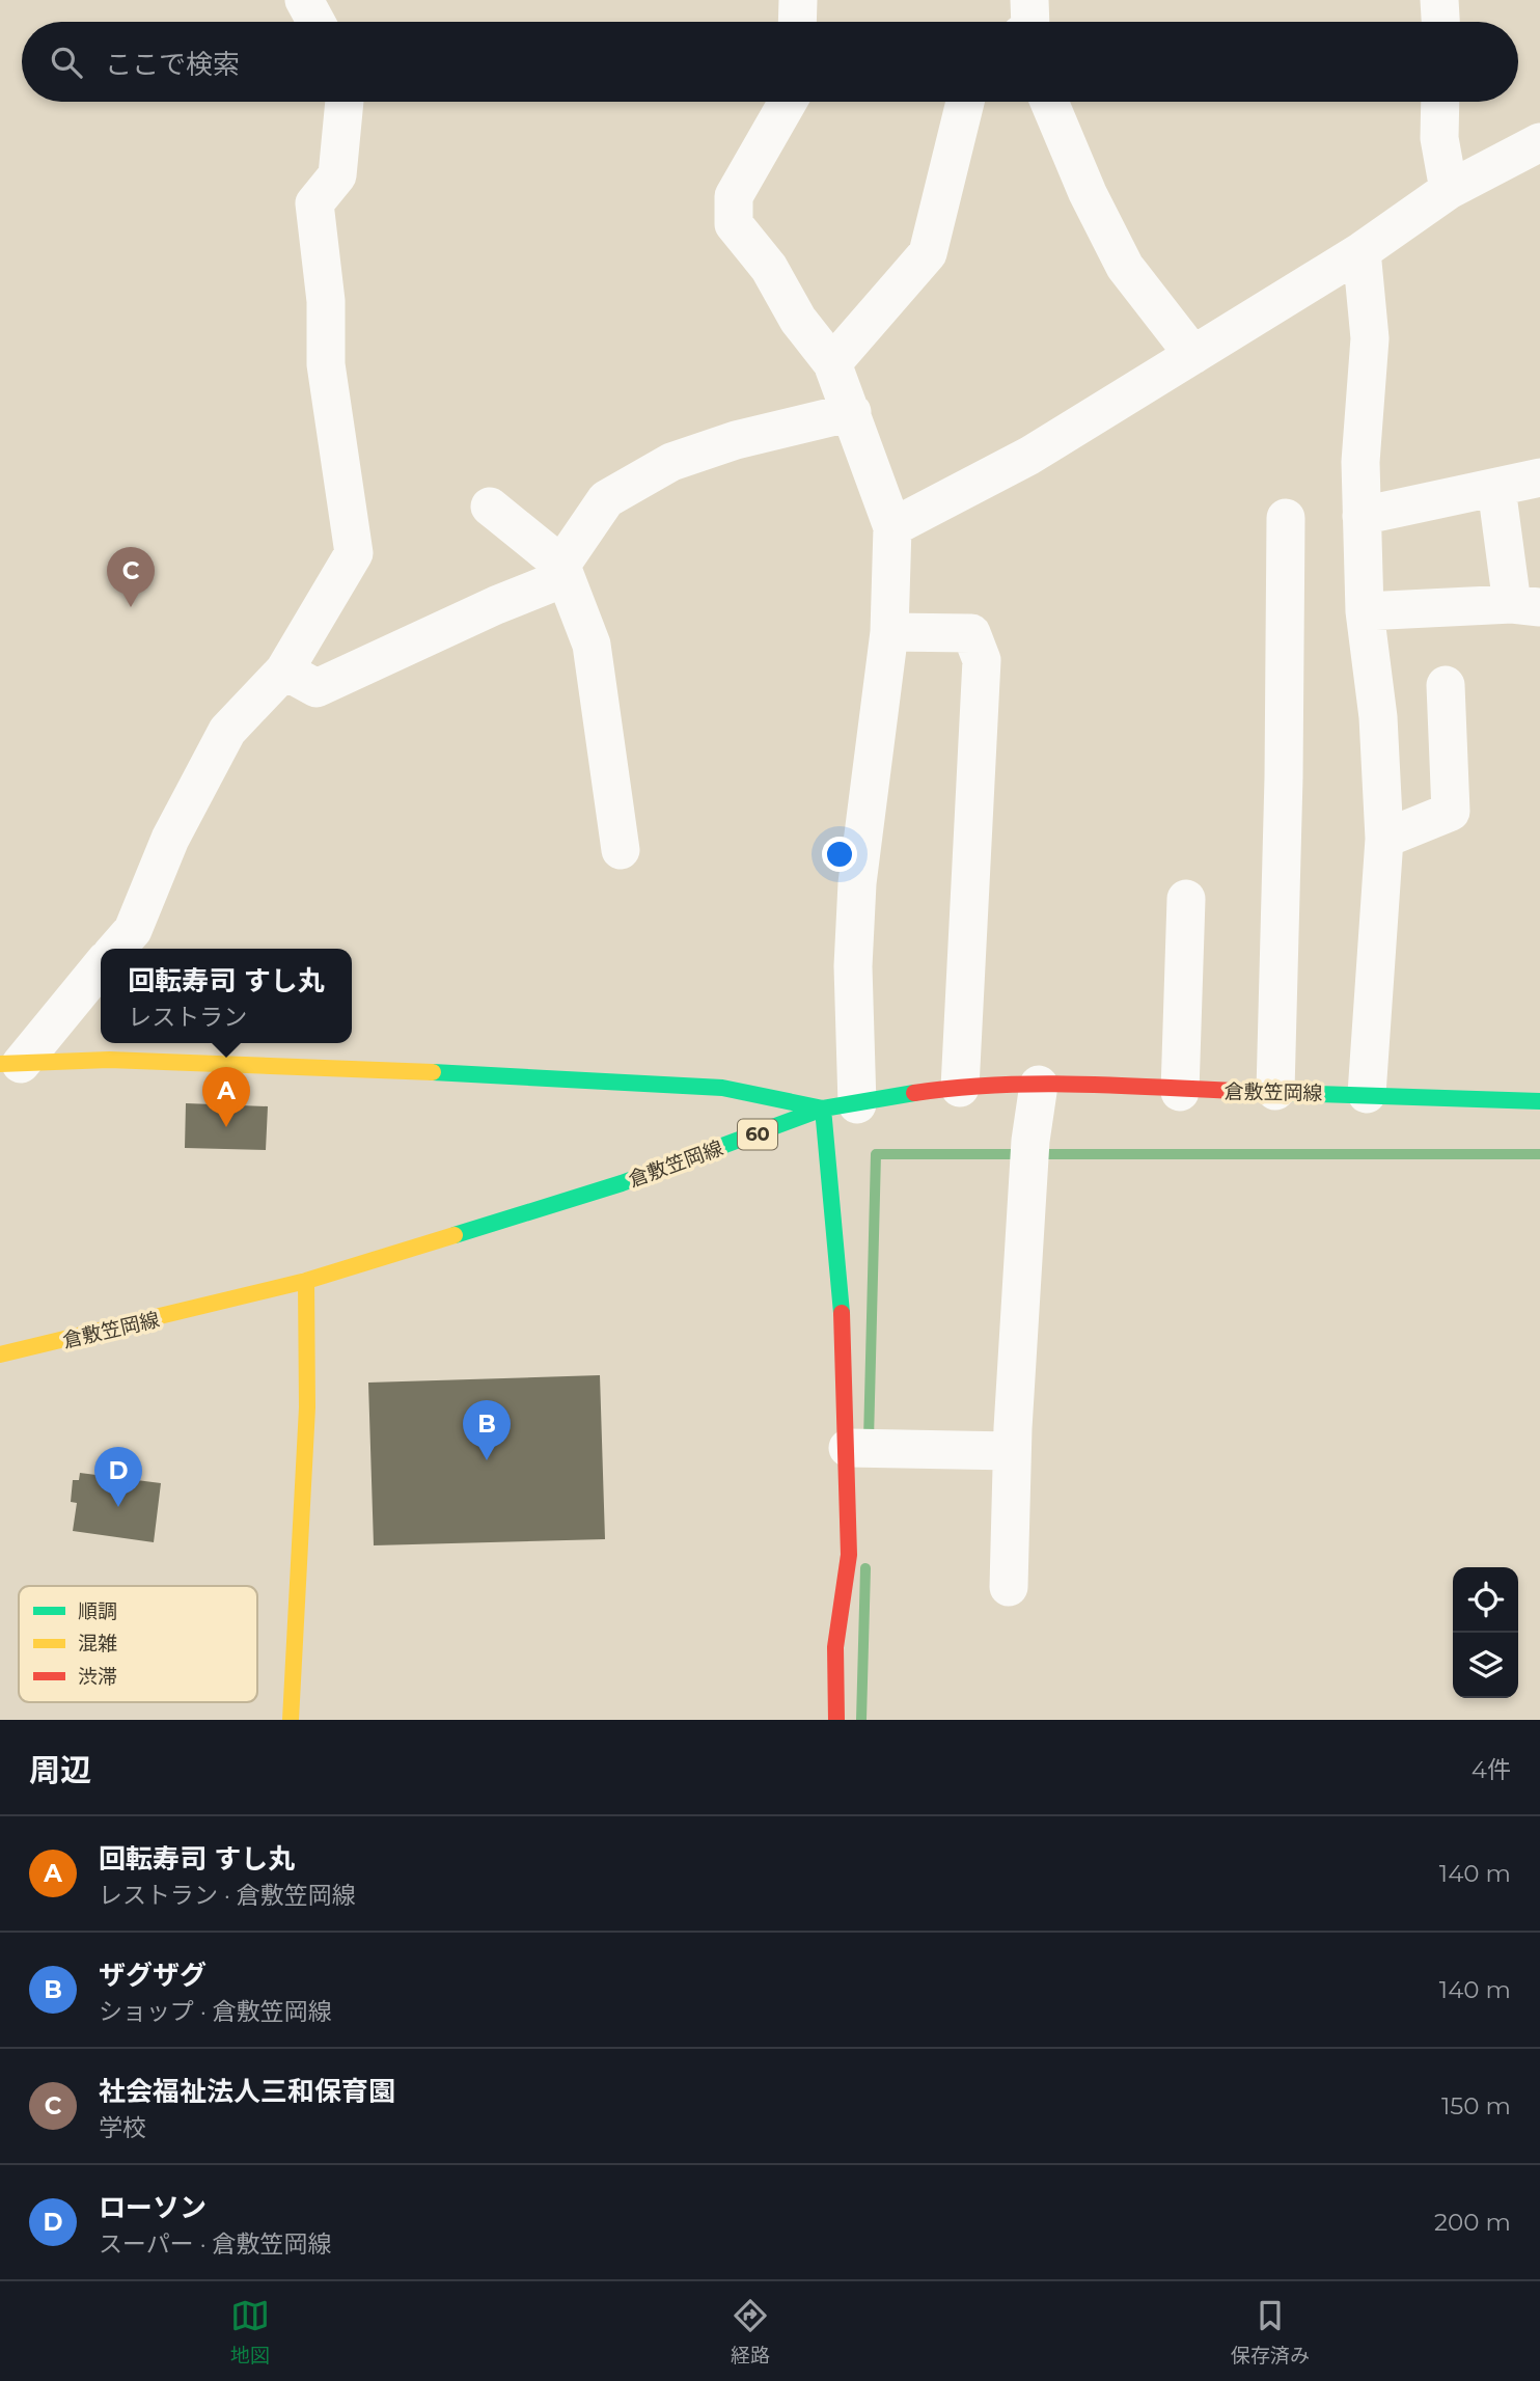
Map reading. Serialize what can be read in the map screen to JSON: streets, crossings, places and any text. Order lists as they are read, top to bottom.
{
  "streets": {
    "street": ["倉敷笠岡線", "60"]
  },
  "legend": ["順調", "混雑", "渋滞"],
  "page": {
    "search": "ここで検索",
    "pins": [
      "C",
      "A",
      "B",
      "D"
    ],
    "popup": ["回転寿司 すし丸", "レストラン"],
    "heading": ["周辺", "4件"],
    "list": [
      {
        "mark": "A",
        "name": "回転寿司 すし丸",
        "note": "レストラン · 倉敷笠岡線",
        "value": "140 m"
      },
      {
        "mark": "B",
        "name": "ザグザグ",
        "note": "ショップ · 倉敷笠岡線",
        "value": "140 m"
      },
      {
        "mark": "C",
        "name": "社会福祉法人三和保育園",
        "note": "学校",
        "value": "150 m"
      },
      {
        "mark": "D",
        "name": "ローソン",
        "note": "スーパー · 倉敷笠岡線",
        "value": "200 m"
      }
    ],
    "nav": ["地図", "経路", "保存済み"]
  }
}
